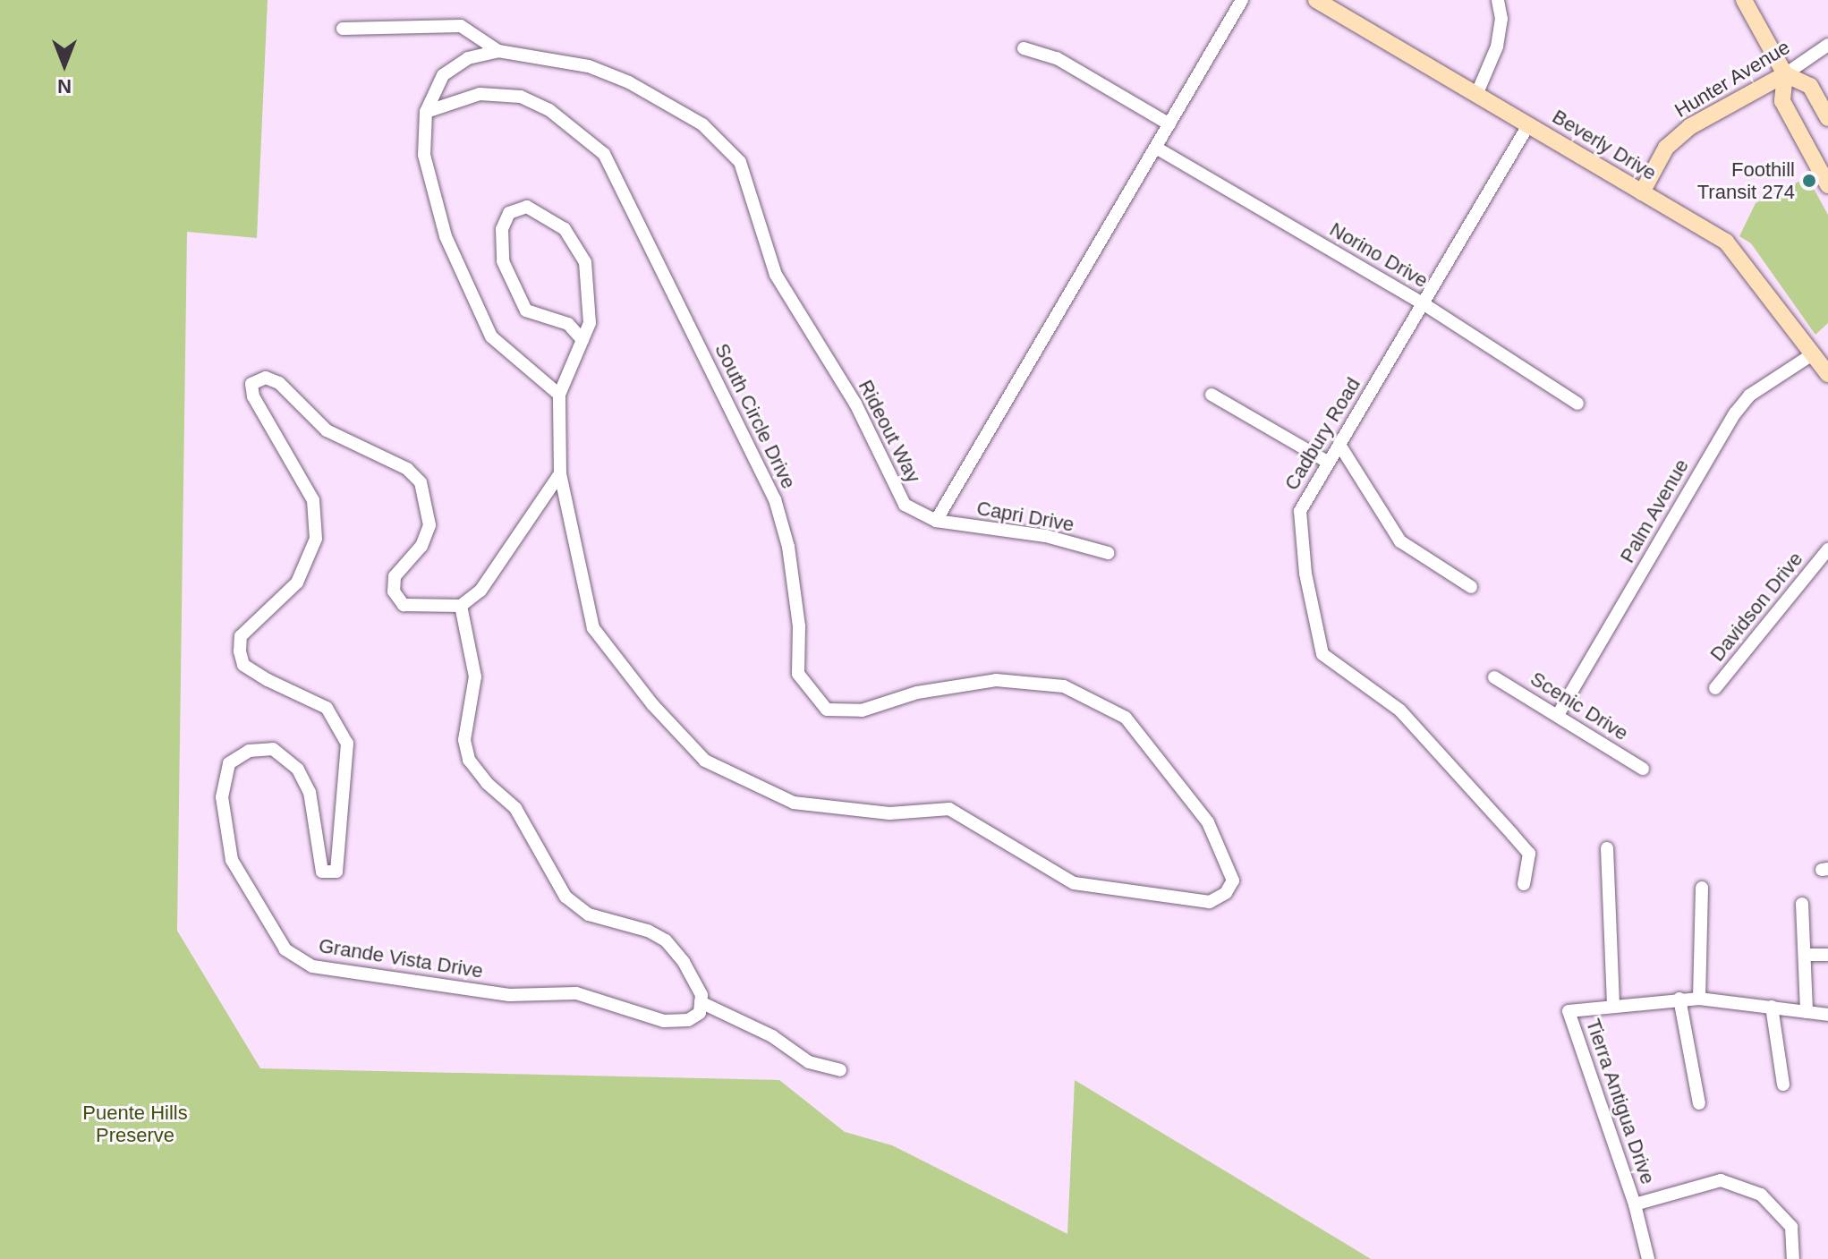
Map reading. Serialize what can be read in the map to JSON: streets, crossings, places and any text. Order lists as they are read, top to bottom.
{
  "streets": {
    "street": [
      "Hunter Avenue",
      "Beverly Drive",
      "Norino Drive",
      "South Circle Drive",
      "Rideout Way",
      "Cadbury Road",
      "Palm Avenue",
      "Capri Drive",
      "Davidson Drive",
      "Scenic Drive",
      "Grande Vista Drive",
      "Tierra Antigua Drive"
    ]
  },
  "crossings": [
    ["Hunter Avenue", "Beverly Drive"],
    ["Beverly Drive", "Cadbury Road"],
    ["Beverly Drive", "Palm Avenue"],
    ["Norino Drive", "Cadbury Road"],
    ["Rideout Way", "Capri Drive"],
    ["Palm Avenue", "Scenic Drive"]
  ],
  "parks": ["Puente Hills Preserve"],
  "places": ["Foothill Transit 274"],
  "north": "bottom"
}
